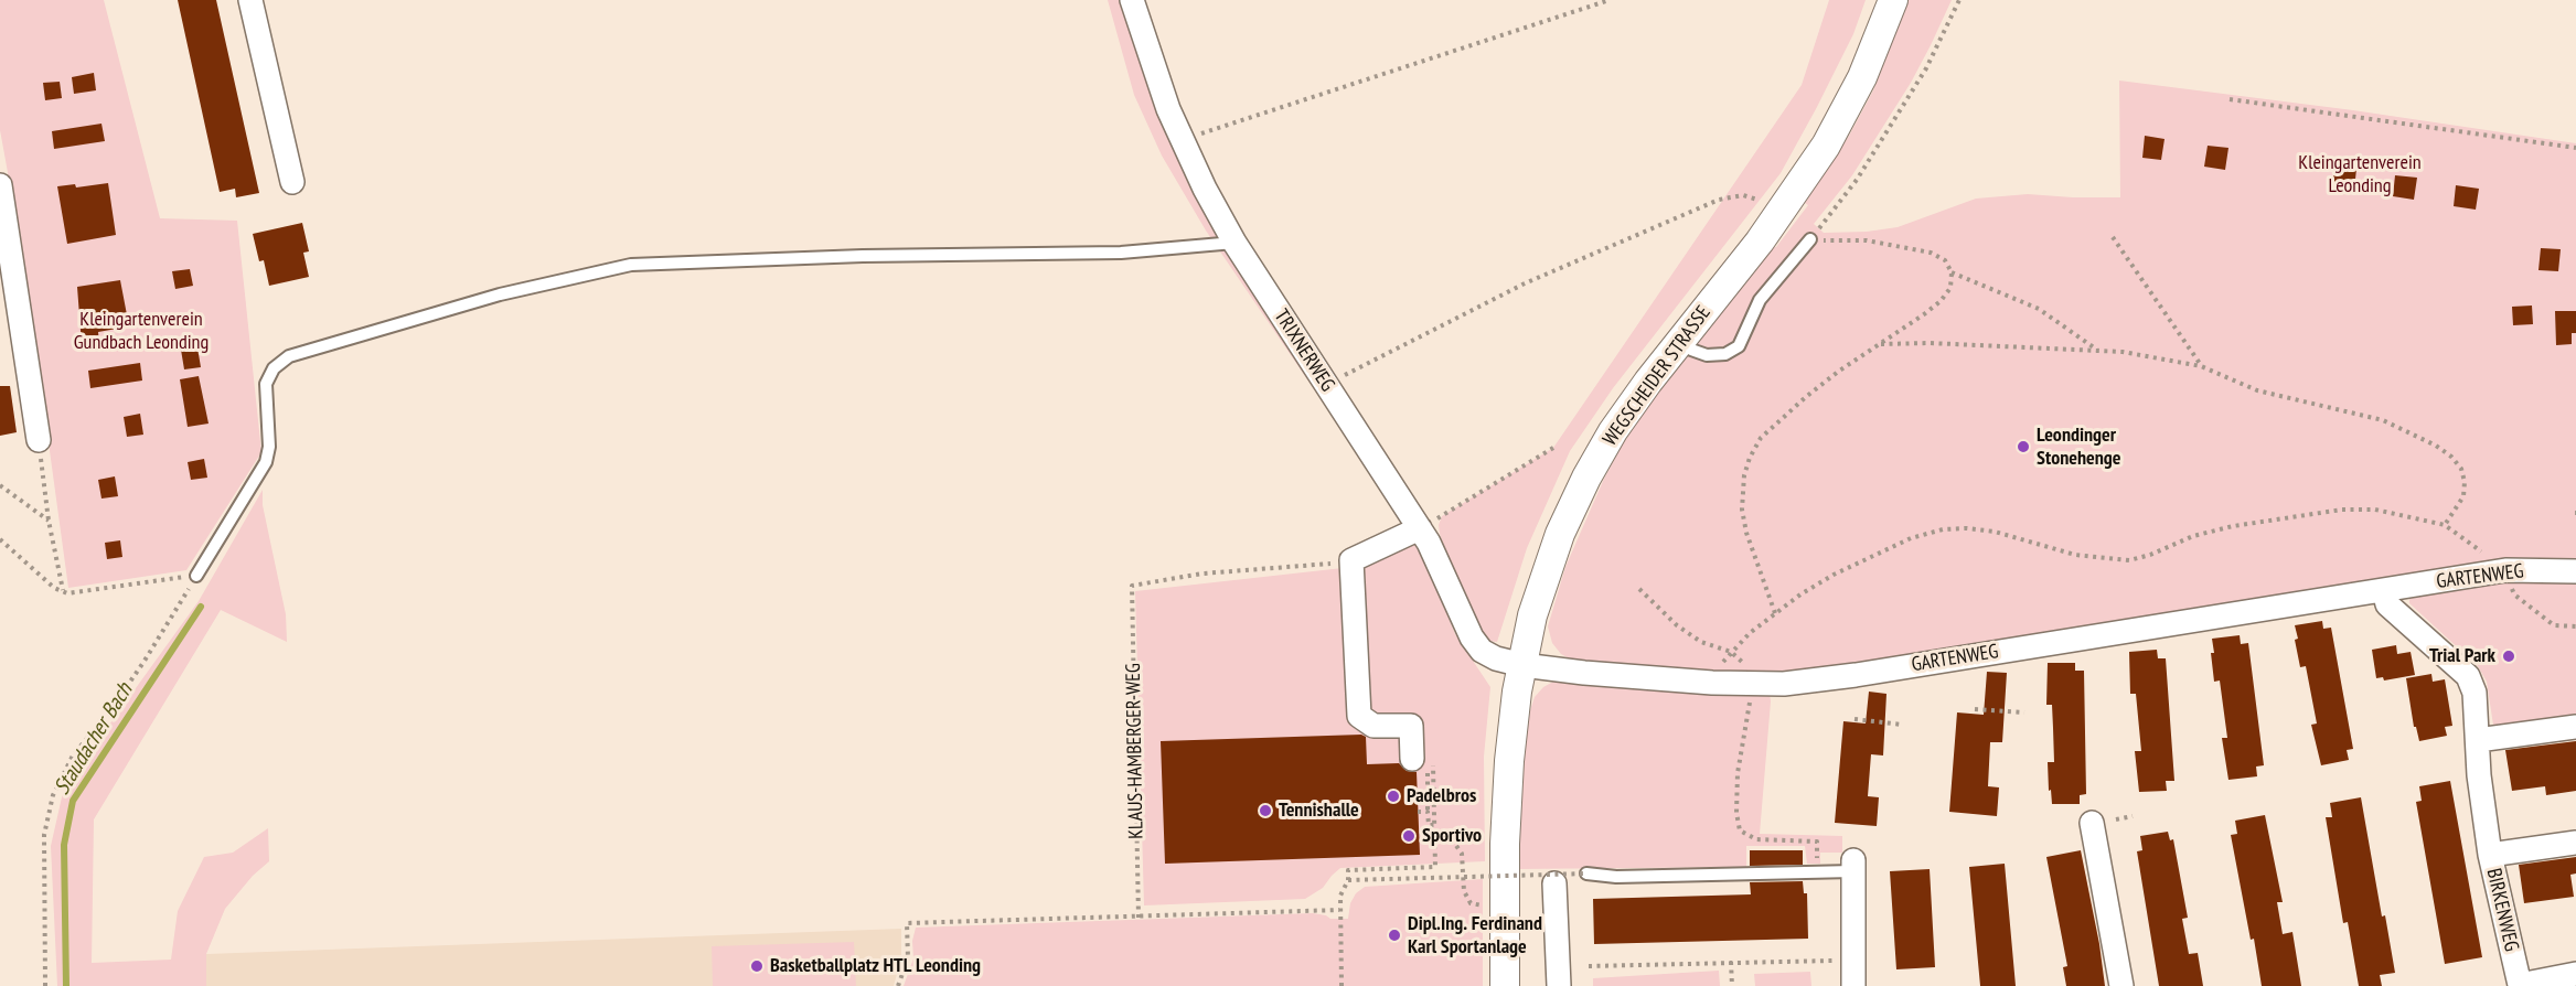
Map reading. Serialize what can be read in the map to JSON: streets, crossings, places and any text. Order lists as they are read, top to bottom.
{
  "streets": {
    "street": [
      "TRIXNERWEG",
      "WEGSCHEIDER STRASSE",
      "GARTENWEG",
      "BIRKENWEG"
    ],
    "path": ["KLAUS-HAMBERGER-WEG"]
  },
  "crossings": [
    ["TRIXNERWEG", "WEGSCHEIDER STRASSE"],
    ["TRIXNERWEG", "GARTENWEG"],
    ["WEGSCHEIDER STRASSE", "GARTENWEG"]
  ],
  "water": ["Staudacher Bach"],
  "parks": ["Kleingartenverein Leonding", "Kleingartenverein Gundbach Leonding"],
  "places": [
    "Leondinger Stonehenge",
    "Trial Park",
    "Padelbros",
    "Tennishalle",
    "Sportivo",
    "Dipl.Ing. Ferdinand Karl Sportanlage",
    "Basketballplatz HTL Leonding"
  ]
}
